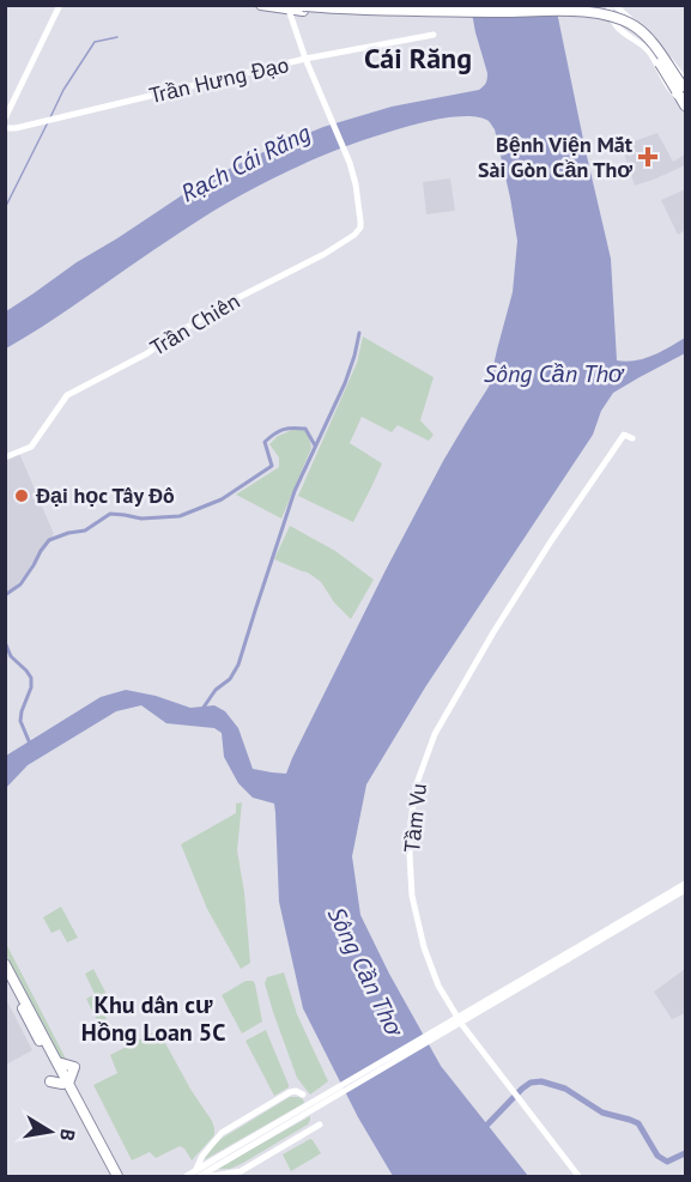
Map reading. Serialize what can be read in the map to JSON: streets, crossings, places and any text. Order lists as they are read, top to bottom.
{
  "streets": {
    "street": ["Trần Hưng Đạo", "Trần Chiên", "Tầm Vu"]
  },
  "crossings": [
    ["Trần Hưng Đạo", "Trần Chiên"]
  ],
  "districts": ["Cái Răng", "Khu dân cư Hồng Loan 5C"],
  "water": ["Rạch Cái Răng", "Sông Cần Thơ"],
  "places": {
    "health": ["Bệnh Viện Mắt Sài Gòn Cần Thơ"],
    "other": ["Đại học Tây Đô"]
  },
  "north": "right"
}
